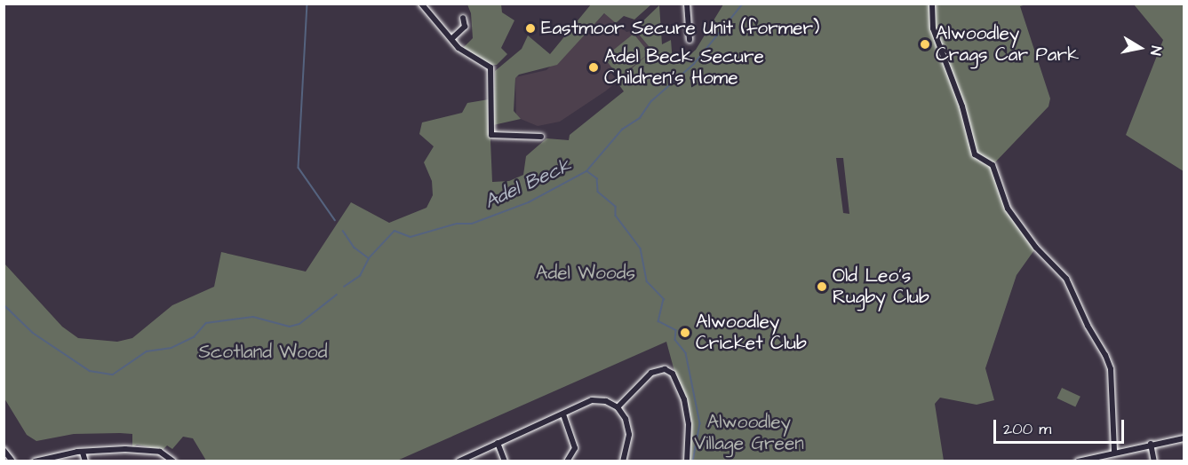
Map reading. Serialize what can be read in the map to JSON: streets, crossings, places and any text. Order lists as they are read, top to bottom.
{
  "water": ["Adel Beck"],
  "parks": ["Adel Woods", "Scotland Wood", "Alwoodley Village Green"],
  "places": [
    "Eastmoor Secure Unit (former)",
    "Alwoodley Crags Car Park",
    "Adel Beck Secure Children's Home",
    "Old Leo's Rugby Club",
    "Alwoodley Cricket Club"
  ],
  "scale_bar": "200 m",
  "north": "right"
}
